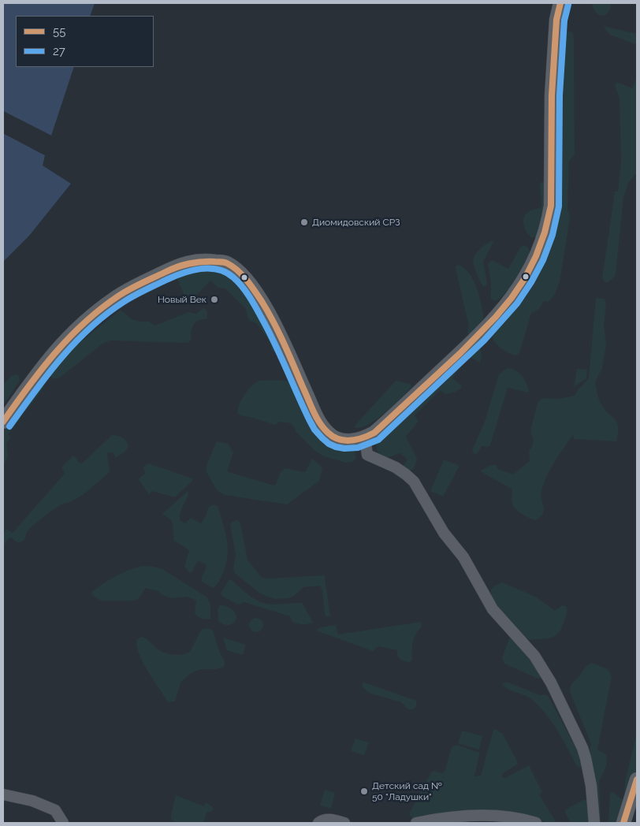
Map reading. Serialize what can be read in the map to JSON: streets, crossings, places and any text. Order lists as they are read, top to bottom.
{
  "places": ["Диомидовский СРЗ", "Новый Век", "Детский сад № 50 \"Ладушки\""],
  "lines": ["transit line 55", "transit line 27"],
  "legend": ["55", "27"]
}
